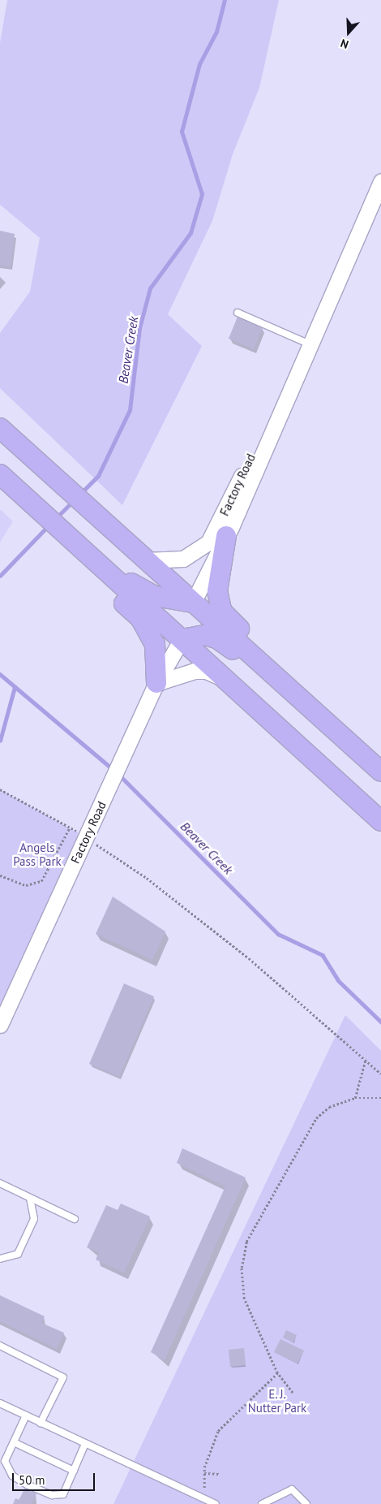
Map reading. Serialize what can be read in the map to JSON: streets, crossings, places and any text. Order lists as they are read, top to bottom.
{
  "streets": {
    "street": ["Factory Road"]
  },
  "water": ["Beaver Creek"],
  "parks": ["Angels Pass Park", "E. J. Nutter Park"],
  "scale_bar": "50 m",
  "north": "bottom"
}
